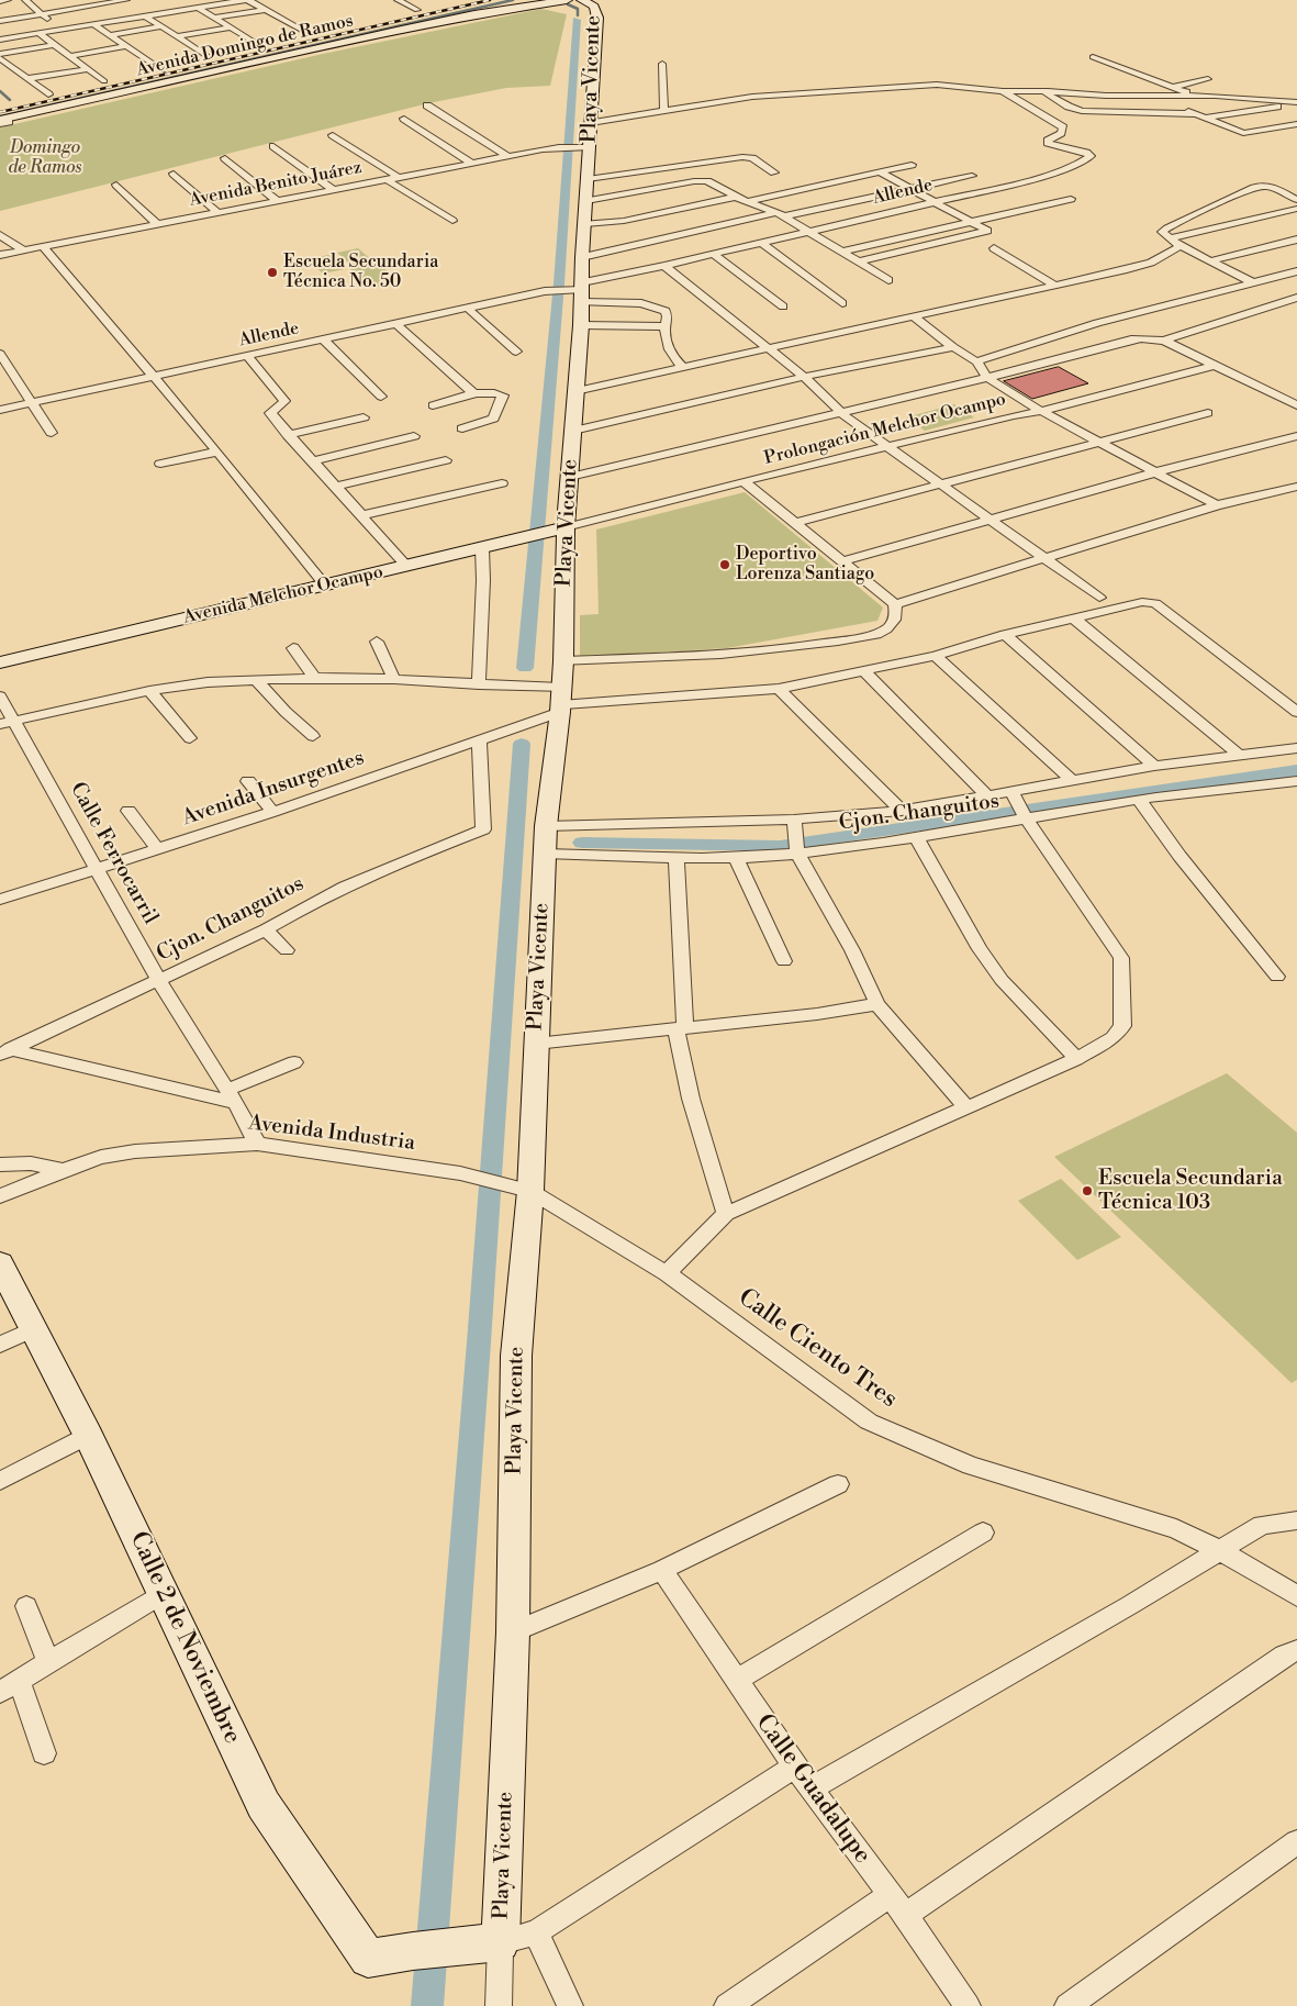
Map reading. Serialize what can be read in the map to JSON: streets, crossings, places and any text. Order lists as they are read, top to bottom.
{
  "streets": {
    "street": [
      "Avenida Domingo de Ramos",
      "Playa Vicente",
      "Avenida Benito Juárez",
      "Allende",
      "Avenida Melchor Ocampo",
      "Avenida Insurgentes",
      "Cjon. Changuitos",
      "Calle Ferrocarril",
      "Avenida Industria",
      "Calle Ciento Tres",
      "Calle 2 de Noviembre",
      "Calle Guadalupe"
    ]
  },
  "crossings": [
    ["Playa Vicente", "Avenida Benito Juárez"],
    ["Playa Vicente", "Allende"],
    ["Playa Vicente", "Avenida Melchor Ocampo"],
    ["Playa Vicente", "Avenida Insurgentes"],
    ["Playa Vicente", "Cjon. Changuitos"],
    ["Playa Vicente", "Avenida Industria"],
    ["Playa Vicente", "Calle Ciento Tres"],
    ["Playa Vicente", "Calle 2 de Noviembre"],
    ["Avenida Insurgentes", "Cjon. Changuitos"],
    ["Avenida Insurgentes", "Calle Ferrocarril"],
    ["Cjon. Changuitos", "Calle Ferrocarril"],
    ["Calle Ferrocarril", "Avenida Industria"],
    ["Avenida Industria", "Calle Ciento Tres"]
  ],
  "parks": ["Domingo de Ramos"],
  "places": ["Escuela Secundaria Técnica No. 50", "Deportivo Lorenza Santiago", "Escuela Secundaria Técnica 103"]
}
